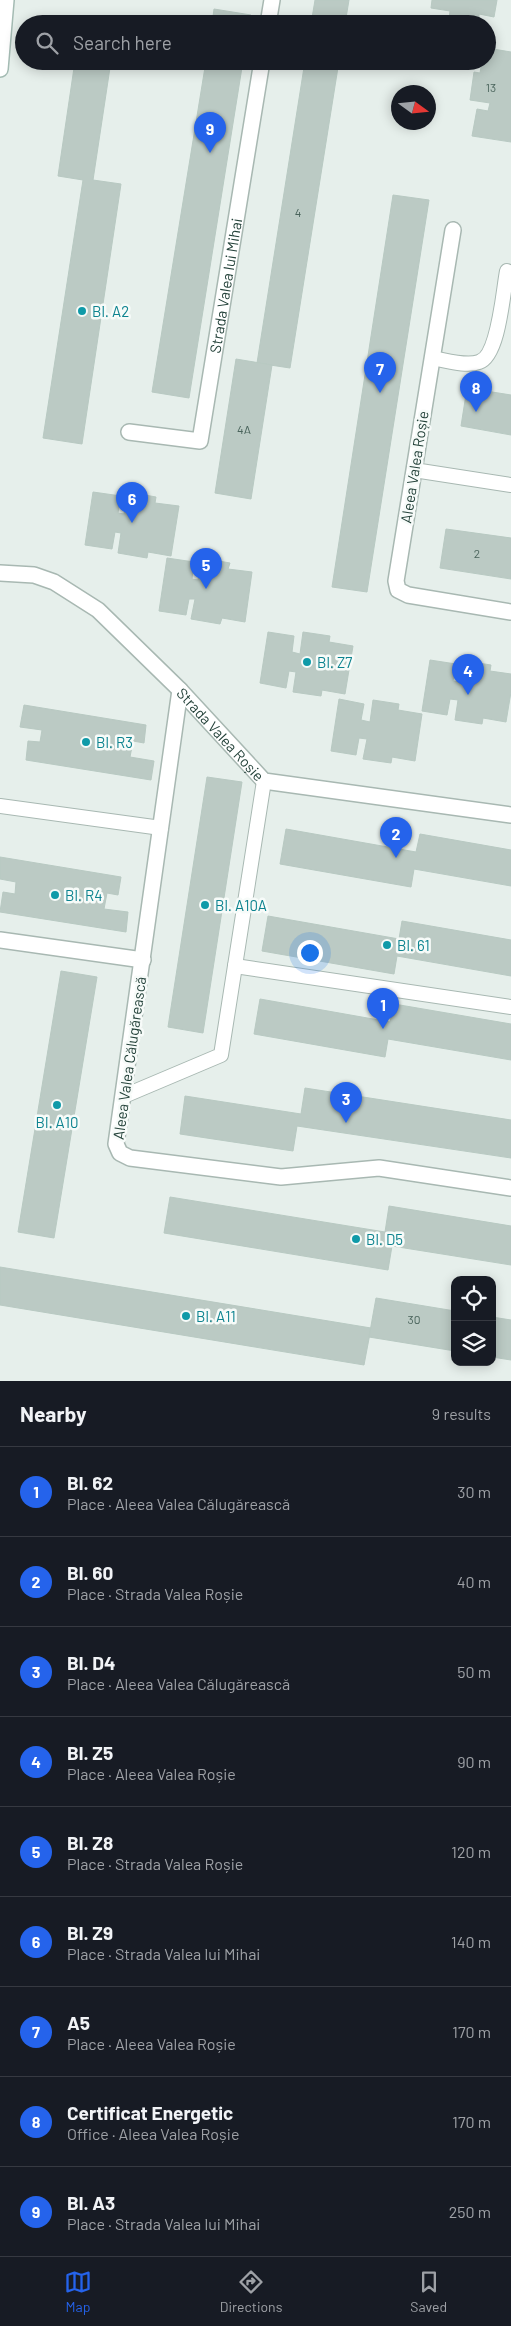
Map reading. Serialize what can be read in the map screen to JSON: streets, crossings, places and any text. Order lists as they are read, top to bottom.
{
  "streets": {
    "street": [
      "Strada Valea lui Mihai",
      "Aleea Valea Roșie",
      "Strada Valea Roșie",
      "Aleea Valea Călugărească"
    ]
  },
  "crossings": [
    ["Strada Valea Roșie", "Aleea Valea Călugărească"]
  ],
  "places": [
    "Bl. A2",
    "Bl. Z7",
    "Bl. R3",
    "Bl. R4",
    "Bl. A10A",
    "Bl. 61",
    "Bl. A10",
    "Bl. D5",
    "Bl. A11"
  ],
  "house_numbers": [
    "13",
    "4",
    "4A",
    "2",
    "30"
  ],
  "north": "right",
  "page": {
    "search": "Search here",
    "pins": [
      "9",
      "7",
      "8",
      "6",
      "5",
      "4",
      "2",
      "1",
      "3"
    ],
    "heading": ["Nearby", "9 results"],
    "list": [
      {
        "mark": "1",
        "name": "Bl. 62",
        "note": "Place · Aleea Valea Călugărească",
        "value": "30 m"
      },
      {
        "mark": "2",
        "name": "Bl. 60",
        "note": "Place · Strada Valea Roșie",
        "value": "40 m"
      },
      {
        "mark": "3",
        "name": "Bl. D4",
        "note": "Place · Aleea Valea Călugărească",
        "value": "50 m"
      },
      {
        "mark": "4",
        "name": "Bl. Z5",
        "note": "Place · Aleea Valea Roșie",
        "value": "90 m"
      },
      {
        "mark": "5",
        "name": "Bl. Z8",
        "note": "Place · Strada Valea Roșie",
        "value": "120 m"
      },
      {
        "mark": "6",
        "name": "Bl. Z9",
        "note": "Place · Strada Valea lui Mihai",
        "value": "140 m"
      },
      {
        "mark": "7",
        "name": "A5",
        "note": "Place · Aleea Valea Roșie",
        "value": "170 m"
      },
      {
        "mark": "8",
        "name": "Certificat Energetic",
        "note": "Office · Aleea Valea Roșie",
        "value": "170 m"
      },
      {
        "mark": "9",
        "name": "Bl. A3",
        "note": "Place · Strada Valea lui Mihai",
        "value": "250 m"
      }
    ],
    "nav": ["Map", "Directions", "Saved"]
  }
}
